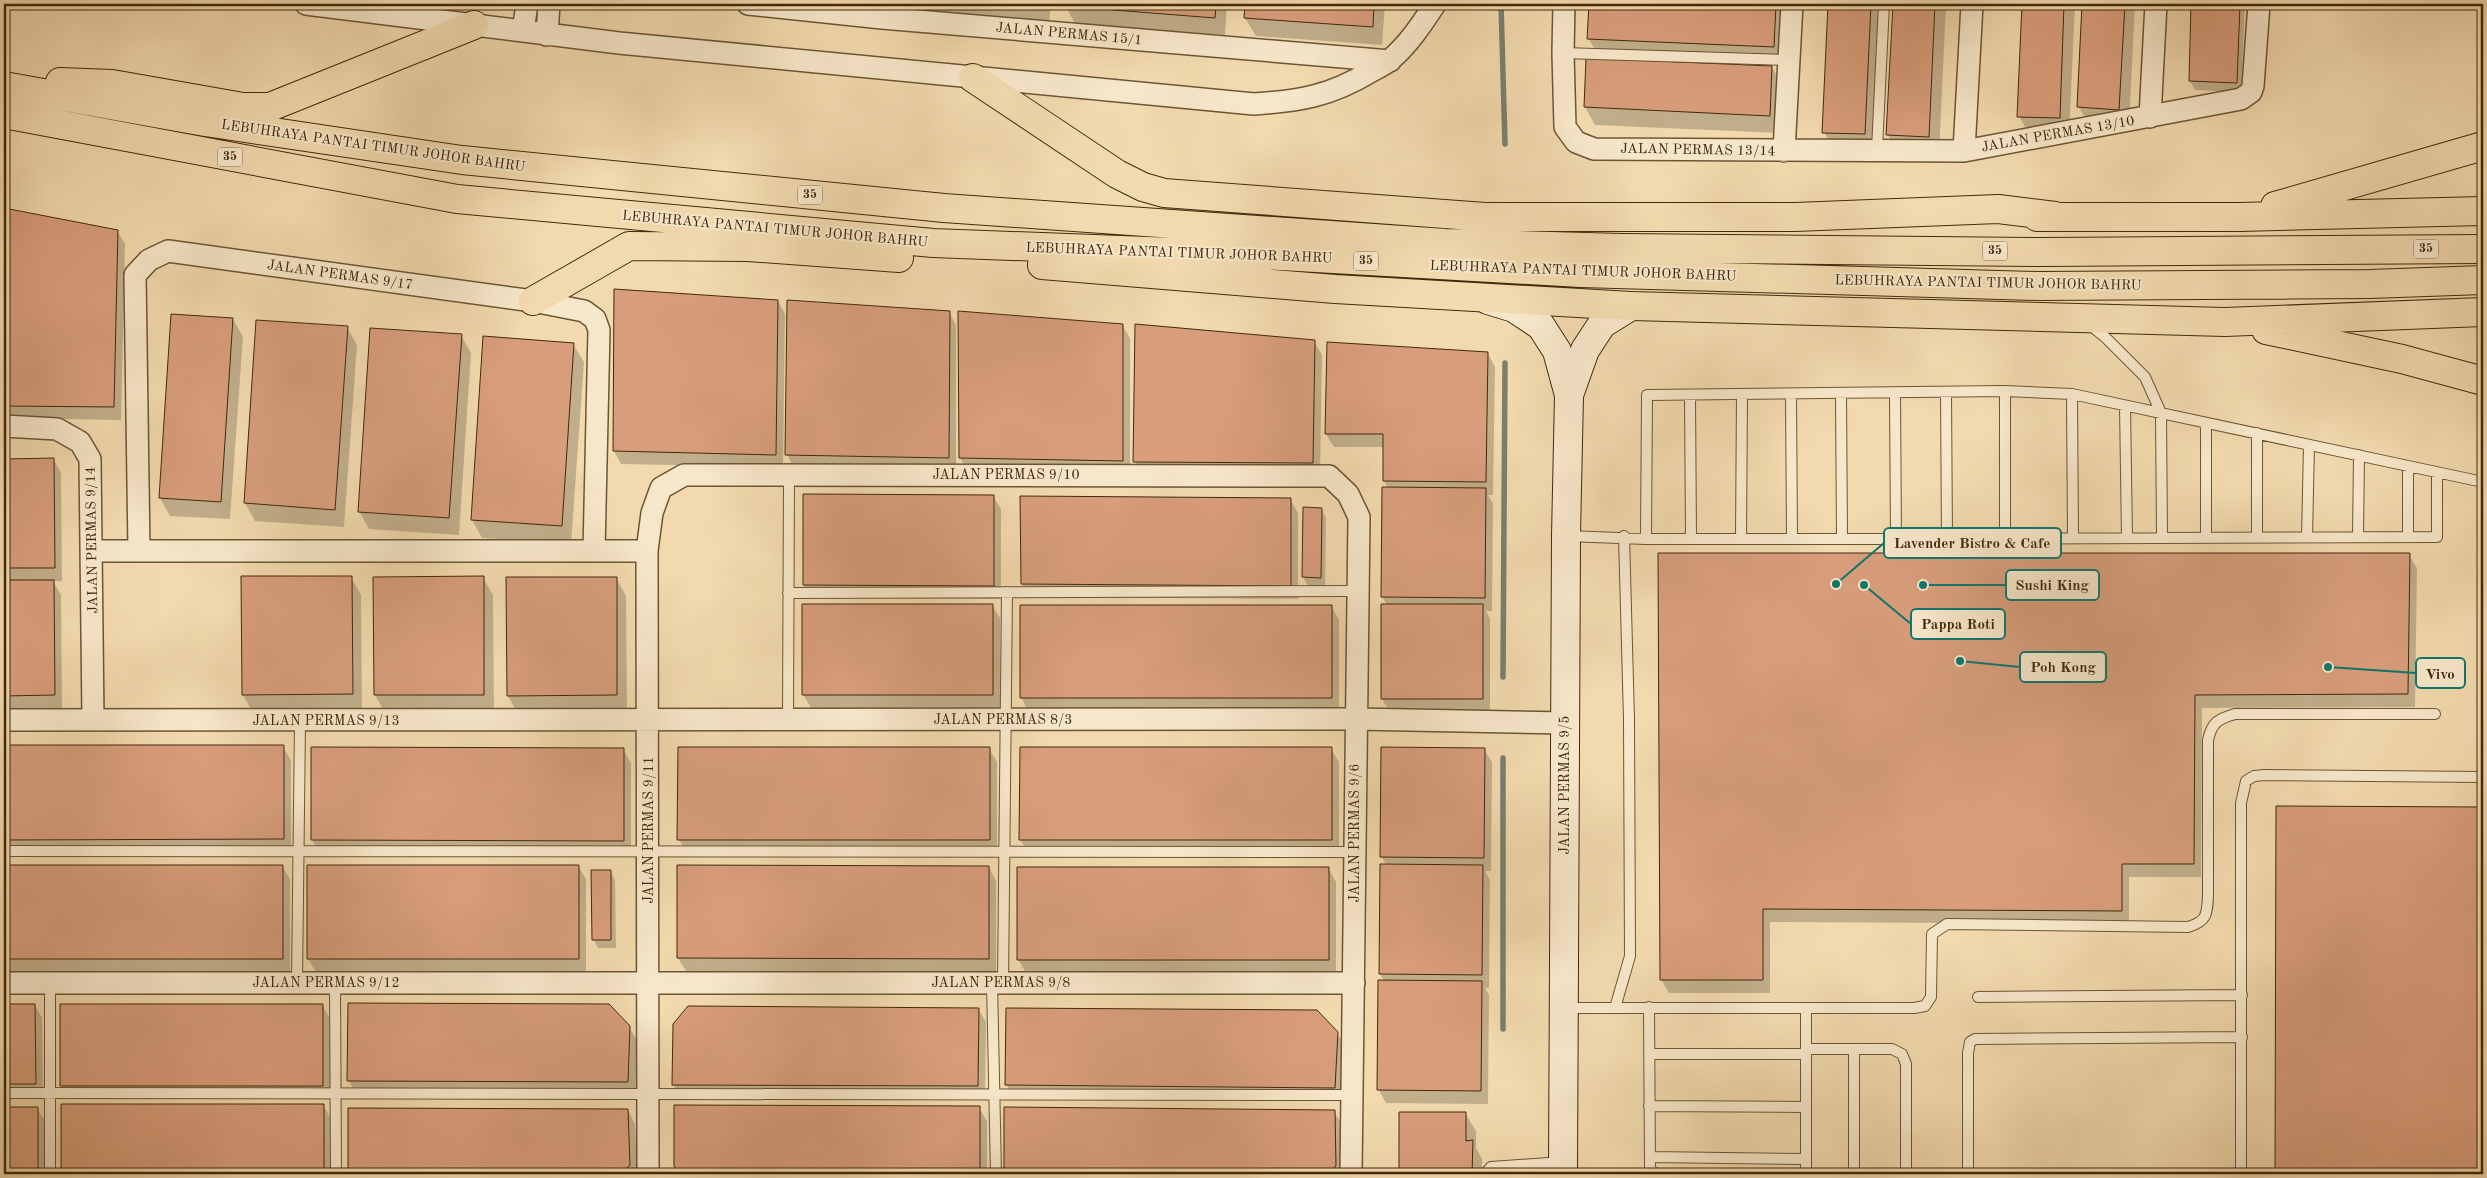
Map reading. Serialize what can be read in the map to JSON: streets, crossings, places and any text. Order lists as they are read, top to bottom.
{
  "streets": {
    "highway": ["LEBUHRAYA PANTAI TIMUR JOHOR BAHRU", "35"],
    "street": [
      "JALAN PERMAS 15/1",
      "JALAN PERMAS 13/10",
      "JALAN PERMAS 13/14",
      "JALAN PERMAS 9/17",
      "JALAN PERMAS 9/10",
      "JALAN PERMAS 9/14",
      "JALAN PERMAS 8/3",
      "JALAN PERMAS 9/13",
      "JALAN PERMAS 9/5",
      "JALAN PERMAS 9/11",
      "JALAN PERMAS 9/6",
      "JALAN PERMAS 9/12",
      "JALAN PERMAS 9/8"
    ]
  },
  "crossings": [
    ["JALAN PERMAS 13/10", "JALAN PERMAS 13/14"],
    ["JALAN PERMAS 9/10", "JALAN PERMAS 9/11"],
    ["JALAN PERMAS 9/10", "JALAN PERMAS 9/6"],
    ["JALAN PERMAS 9/14", "JALAN PERMAS 9/13"],
    ["JALAN PERMAS 8/3", "JALAN PERMAS 9/13"],
    ["JALAN PERMAS 8/3", "JALAN PERMAS 9/5"],
    ["JALAN PERMAS 8/3", "JALAN PERMAS 9/11"],
    ["JALAN PERMAS 8/3", "JALAN PERMAS 9/6"],
    ["JALAN PERMAS 9/13", "JALAN PERMAS 9/11"],
    ["JALAN PERMAS 9/11", "JALAN PERMAS 9/12"],
    ["JALAN PERMAS 9/11", "JALAN PERMAS 9/8"],
    ["JALAN PERMAS 9/6", "JALAN PERMAS 9/8"],
    ["JALAN PERMAS 9/12", "JALAN PERMAS 9/8"]
  ],
  "places": [
    "Lavender Bistro & Cafe",
    "Pappa Roti",
    "Sushi King",
    "Poh Kong",
    "Vivo"
  ]
}
